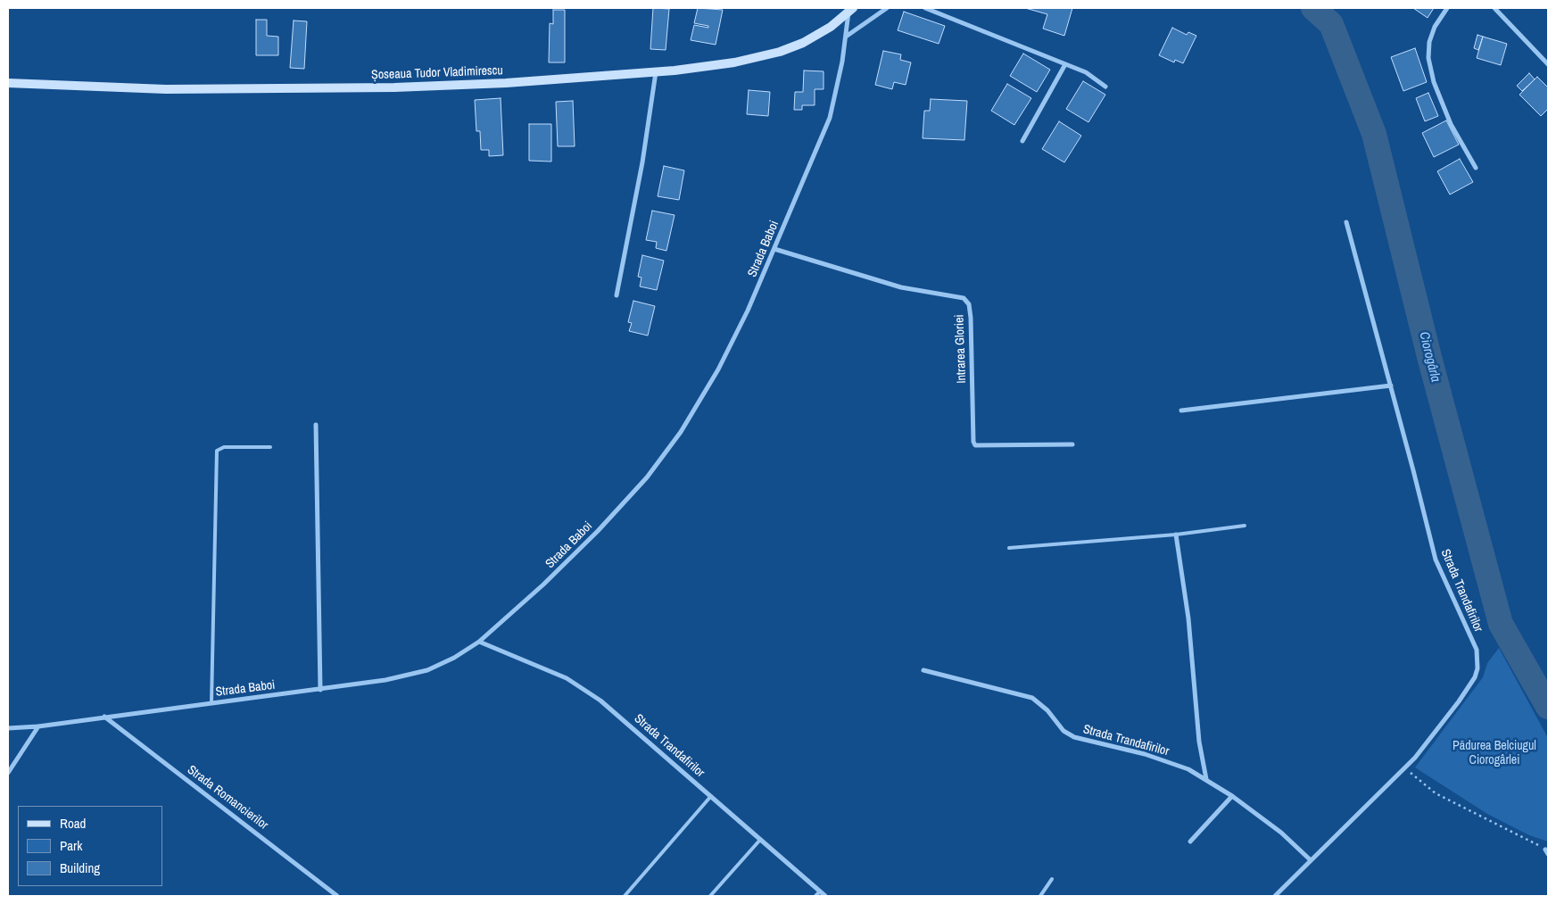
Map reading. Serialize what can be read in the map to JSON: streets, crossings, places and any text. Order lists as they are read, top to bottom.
{
  "streets": {
    "main road": ["Șoseaua Tudor Vladimirescu"],
    "street": [
      "Strada Baboi",
      "Intrarea Gloriei",
      "Strada Trandafirilor",
      "Strada Romancierilor"
    ]
  },
  "crossings": [
    ["Șoseaua Tudor Vladimirescu", "Strada Baboi"],
    ["Strada Baboi", "Intrarea Gloriei"],
    ["Strada Baboi", "Strada Trandafirilor"],
    ["Strada Baboi", "Strada Romancierilor"]
  ],
  "water": ["Ciorogârla"],
  "parks": ["Pădurea Belciugul Ciorogârlei"],
  "legend": ["Road", "Park", "Building"]
}
